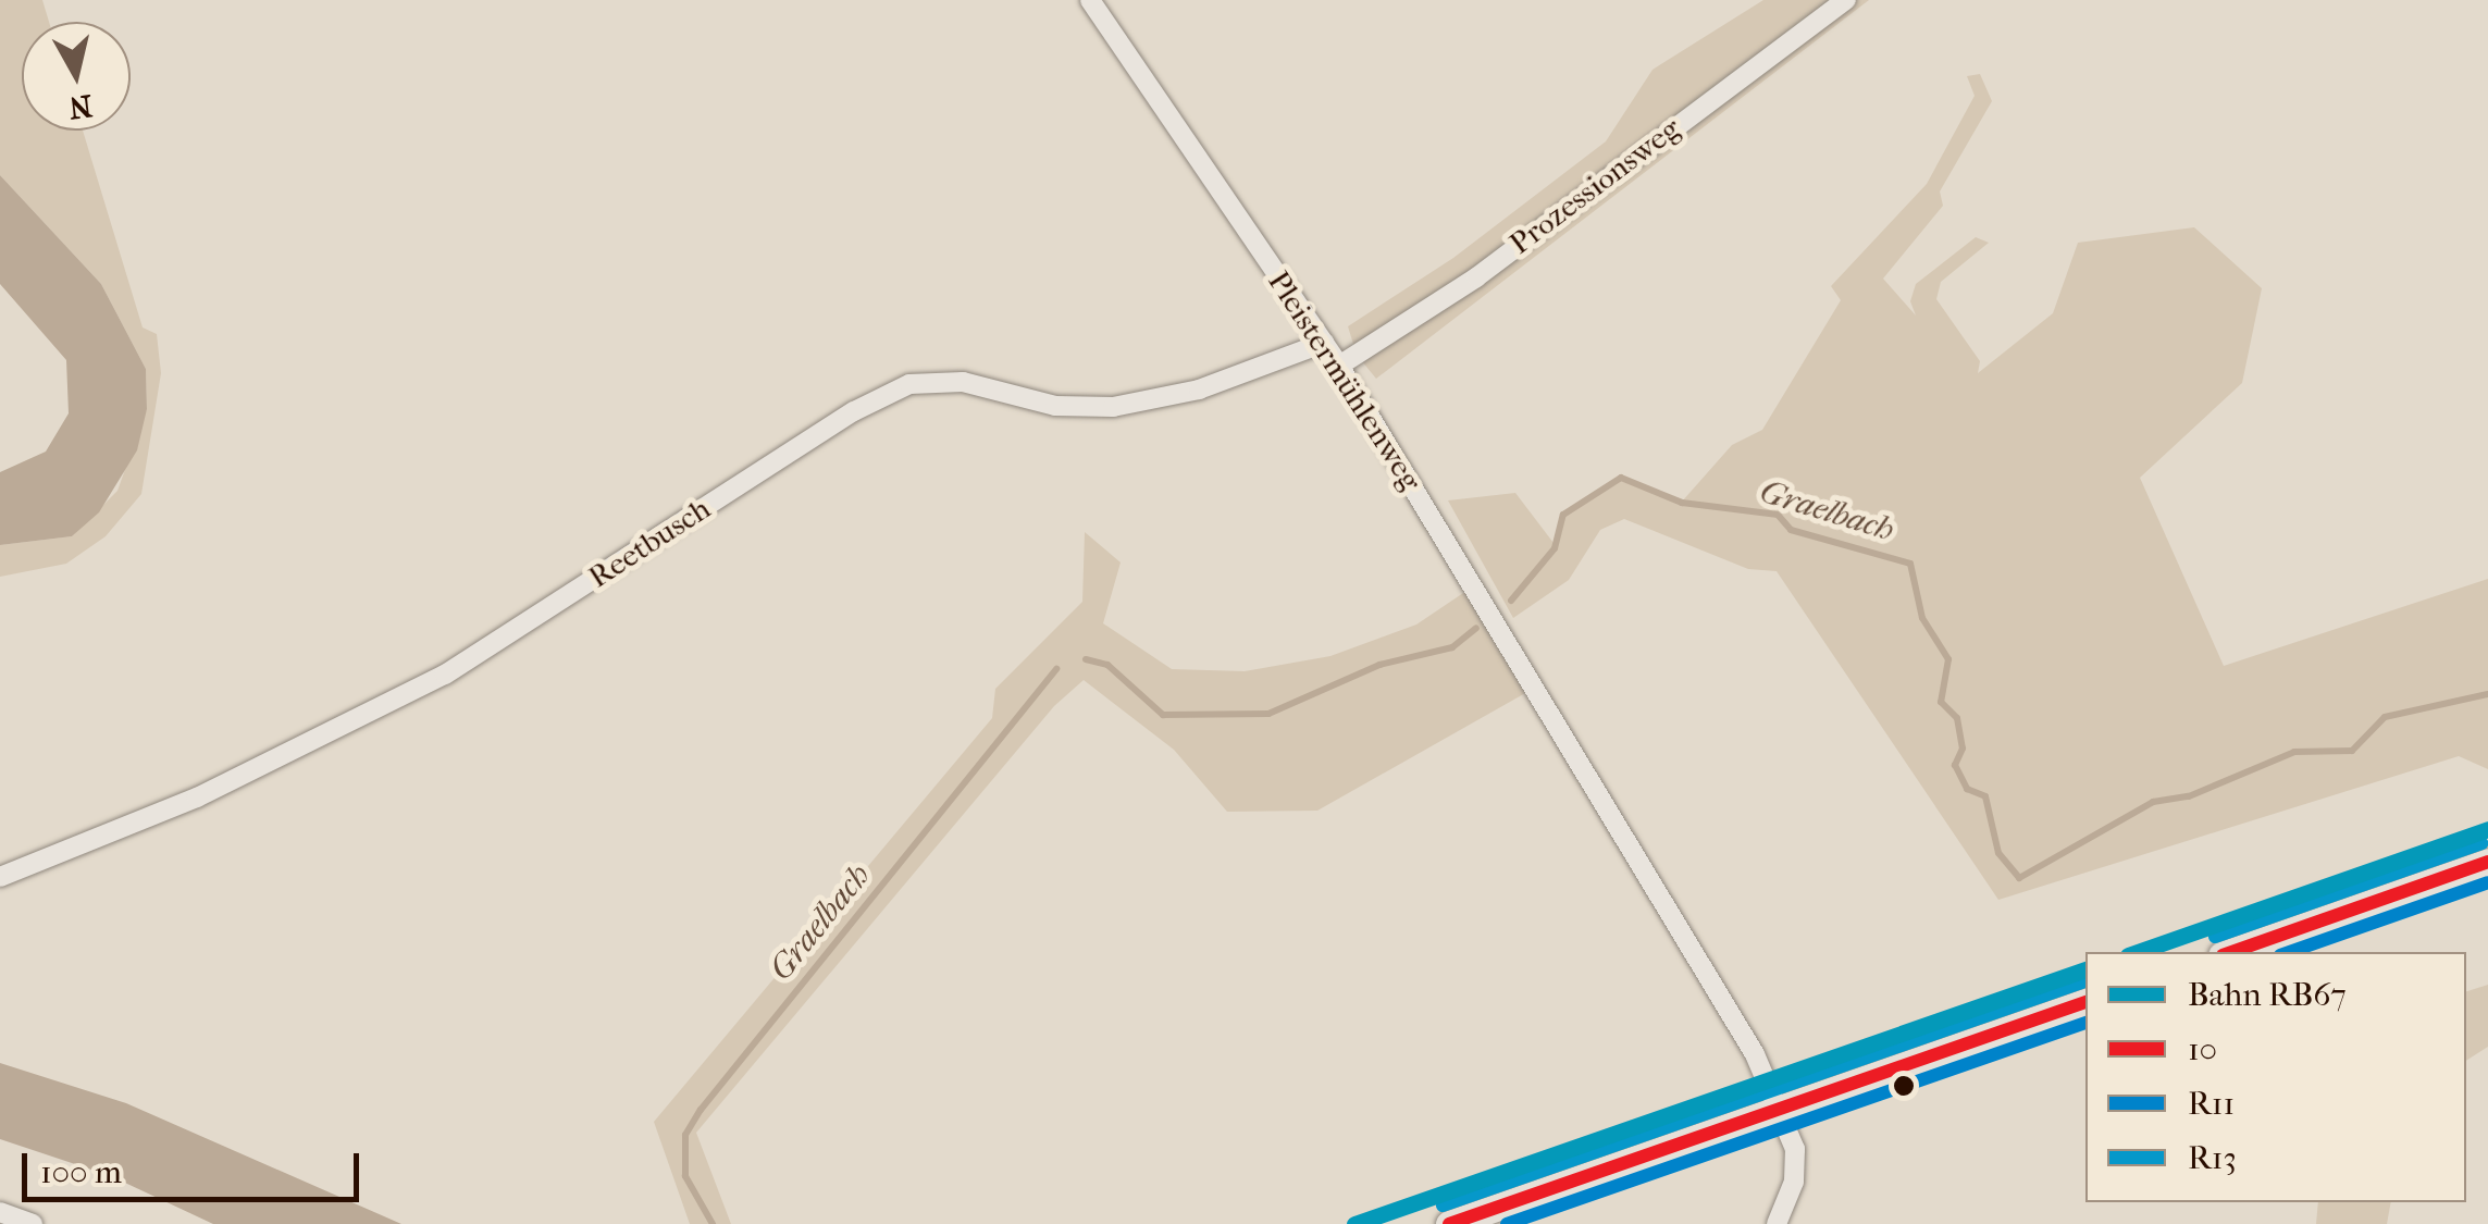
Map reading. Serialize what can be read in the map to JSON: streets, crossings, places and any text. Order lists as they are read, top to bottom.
{
  "streets": {
    "street": ["Prozessionsweg", "Pleistermühlenweg", "Reetbusch"]
  },
  "crossings": [
    ["Prozessionsweg", "Pleistermühlenweg"],
    ["Pleistermühlenweg", "Reetbusch"]
  ],
  "water": ["Graelbach"],
  "lines": [
    "rail line RB67",
    "transit line R13",
    "transit line 10",
    "transit line R11"
  ],
  "legend": [
    "Bahn RB67",
    "10",
    "R11",
    "R13"
  ],
  "scale_bar": "100 m",
  "north": "bottom"
}
